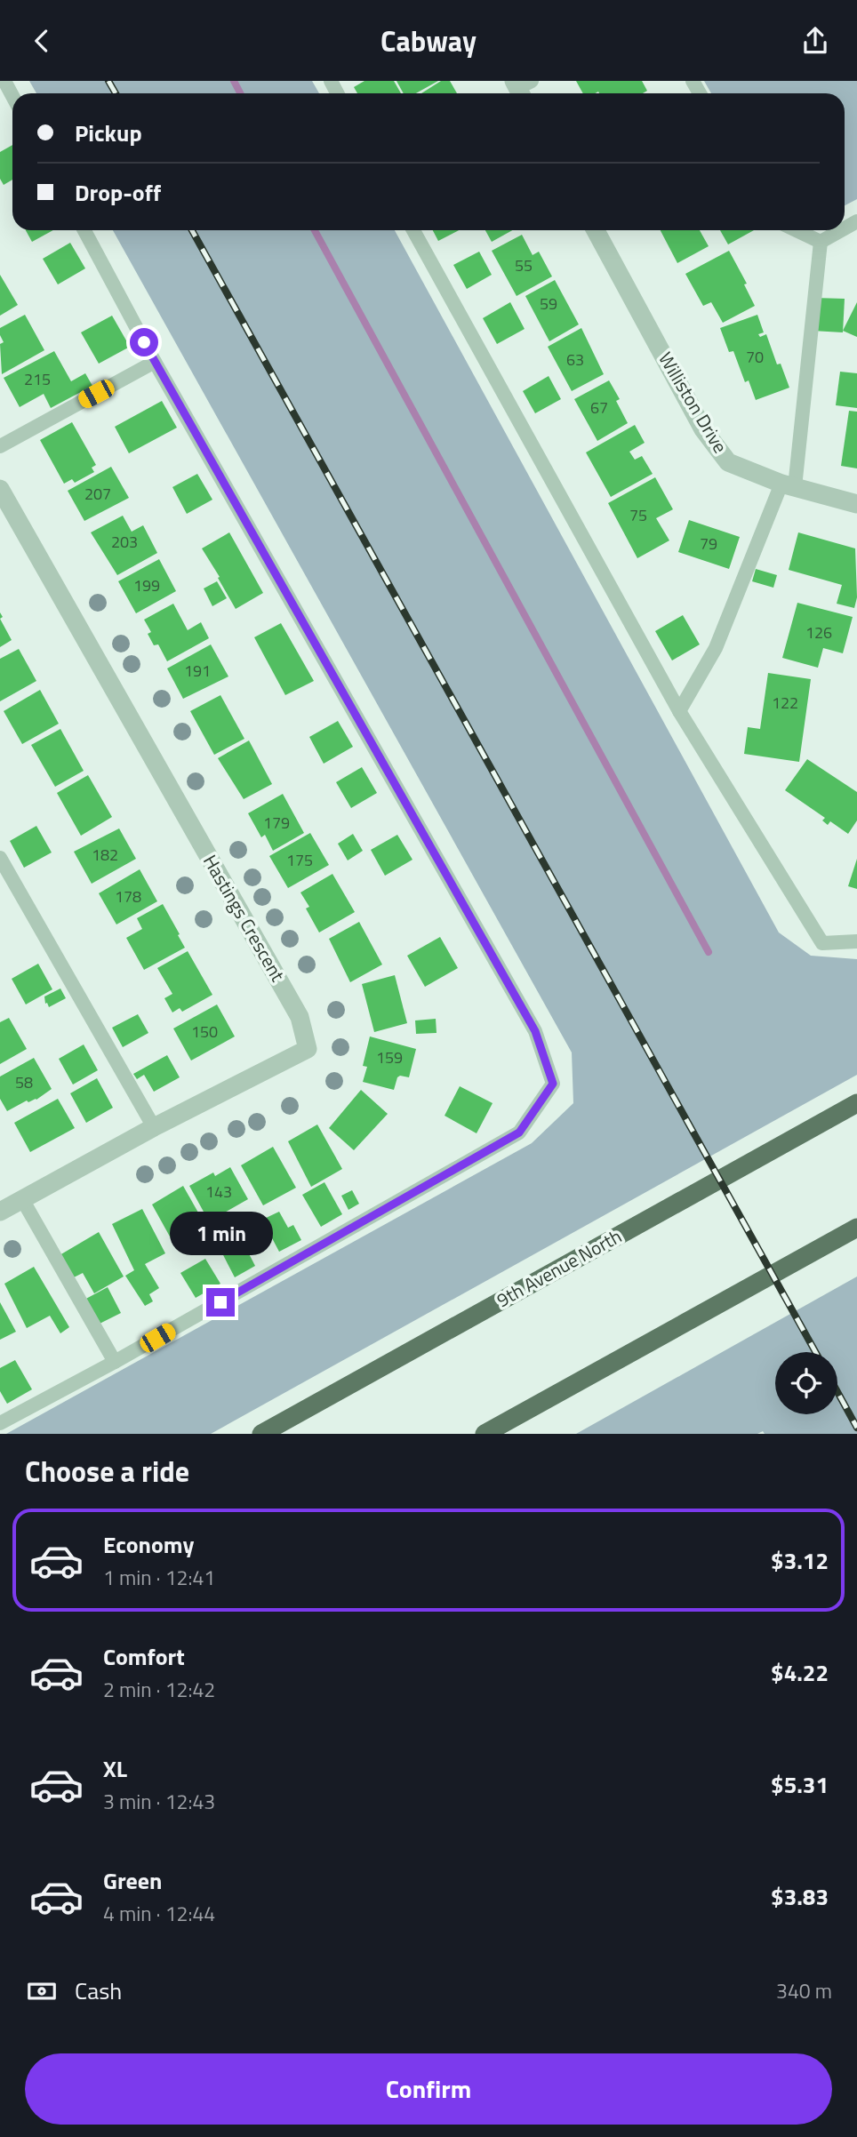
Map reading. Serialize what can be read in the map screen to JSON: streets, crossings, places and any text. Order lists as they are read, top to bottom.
{
  "streets": {
    "main road": ["9th Avenue North"],
    "street": ["Williston Drive", "Hastings Crescent"]
  },
  "house_numbers": [
    "55",
    "59",
    "70",
    "63",
    "215",
    "67",
    "207",
    "75",
    "203",
    "79",
    "199",
    "126",
    "191",
    "122",
    "179",
    "182",
    "175",
    "178",
    "150",
    "159",
    "58",
    "143"
  ],
  "page": {
    "header": "Cabway",
    "banner": ["Pickup", "Drop-off"],
    "bubble": "1 min",
    "heading": "Choose a ride",
    "list": [
      {
        "name": "Economy",
        "note": "1 min · 12:41",
        "value": "$3.12"
      },
      {
        "name": "Comfort",
        "note": "2 min · 12:42",
        "value": "$4.22"
      },
      {
        "name": "XL",
        "note": "3 min · 12:43",
        "value": "$5.31"
      },
      {
        "name": "Green",
        "note": "4 min · 12:44",
        "value": "$3.83"
      }
    ],
    "pay": ["Cash", "340 m"],
    "buttons": "Confirm"
  }
}
